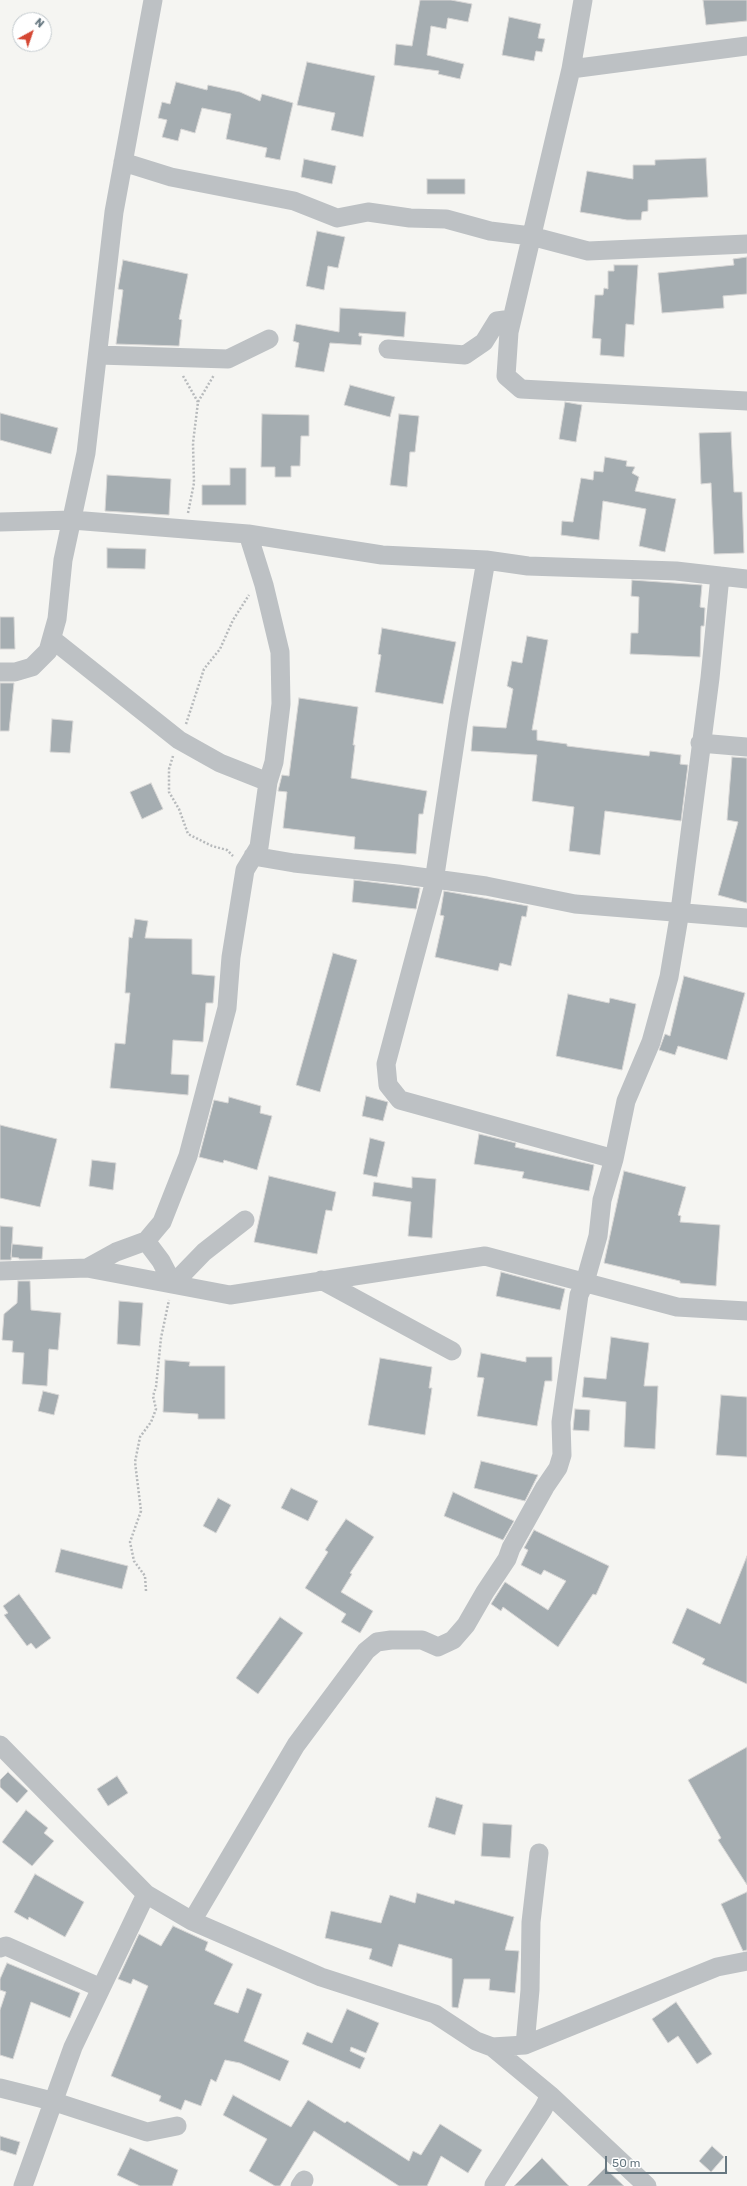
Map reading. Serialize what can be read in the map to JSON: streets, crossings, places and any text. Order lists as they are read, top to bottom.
{
  "scale_bar": "50 m",
  "north": "top right"
}
